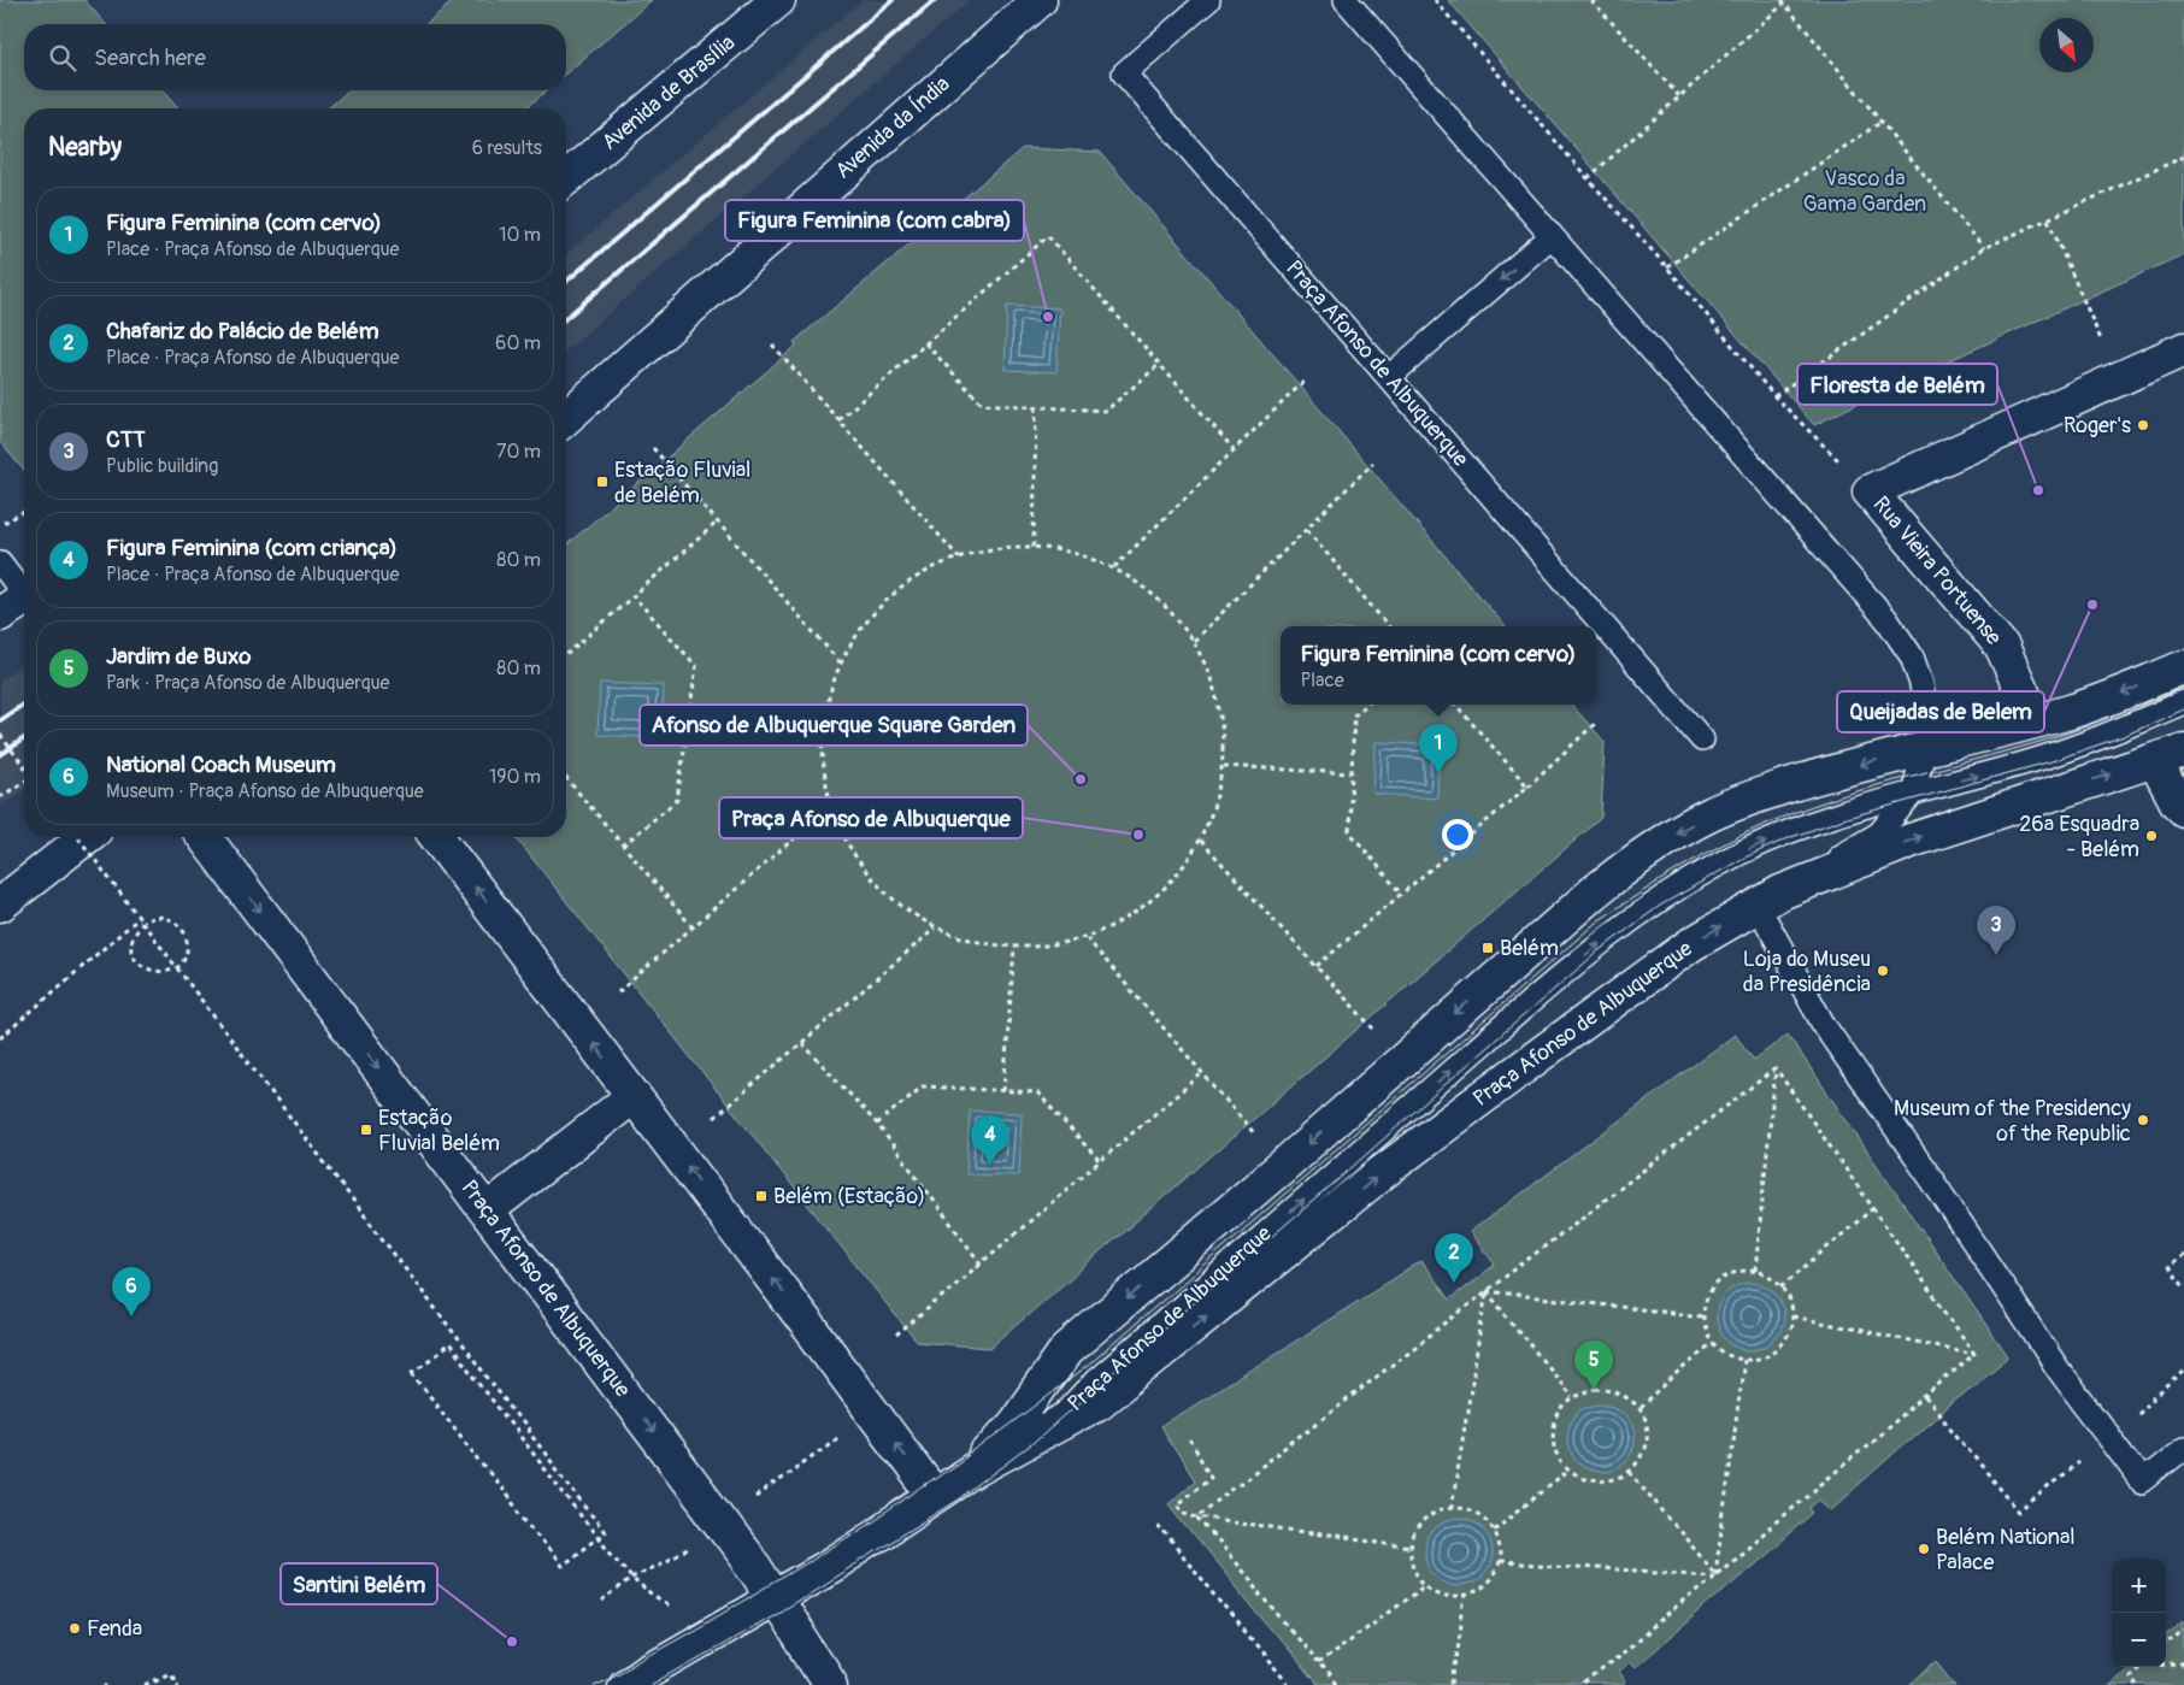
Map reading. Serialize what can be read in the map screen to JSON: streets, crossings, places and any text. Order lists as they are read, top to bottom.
{
  "streets": {
    "main road": [
      "Avenida de Brasília",
      "Avenida da Índia",
      "Praça Afonso de Albuquerque",
      "Rua Vieira Portuense"
    ]
  },
  "crossings": [
    ["Praça Afonso de Albuquerque", "Rua Vieira Portuense"]
  ],
  "parks": ["Vasco da Gama Garden"],
  "places": {
    "other": [
      "Figura Feminina (com cabra)",
      "Roger's",
      "Floresta de Belém",
      "Queijadas de Belem",
      "Afonso de Albuquerque Square Garden",
      "Praça Afonso de Albuquerque",
      "26ª Esquadra - Belém",
      "Loja do Museu da Presidência",
      "Museum of the Presidency of the Republic",
      "Belém National Palace",
      "Fenda",
      "Santini Belém"
    ],
    "transit": [
      "Estação Fluvial de Belém",
      "Belém",
      "Estação Fluvial Belém",
      "Belém (Estação)"
    ]
  },
  "north": "bottom right",
  "page": {
    "search": "Search here",
    "heading": ["Nearby", "6 results"],
    "list": [
      {
        "mark": "1",
        "name": "Figura Feminina (com cervo)",
        "note": "Place · Praça Afonso de Albuquerque",
        "value": "10 m"
      },
      {
        "mark": "2",
        "name": "Chafariz do Palácio de Belém",
        "note": "Place · Praça Afonso de Albuquerque",
        "value": "60 m"
      },
      {
        "mark": "3",
        "name": "CTT",
        "note": "Public building",
        "value": "70 m"
      },
      {
        "mark": "4",
        "name": "Figura Feminina (com criança)",
        "note": "Place · Praça Afonso de Albuquerque",
        "value": "80 m"
      },
      {
        "mark": "5",
        "name": "Jardim de Buxo",
        "note": "Park · Praça Afonso de Albuquerque",
        "value": "80 m"
      },
      {
        "mark": "6",
        "name": "National Coach Museum",
        "note": "Museum · Praça Afonso de Albuquerque",
        "value": "190 m"
      }
    ],
    "popup": ["Figura Feminina (com cervo)", "Place"],
    "pins": [
      "1",
      "3",
      "4",
      "2",
      "6",
      "5"
    ],
    "map_buttons": ["+", "−"]
  }
}
